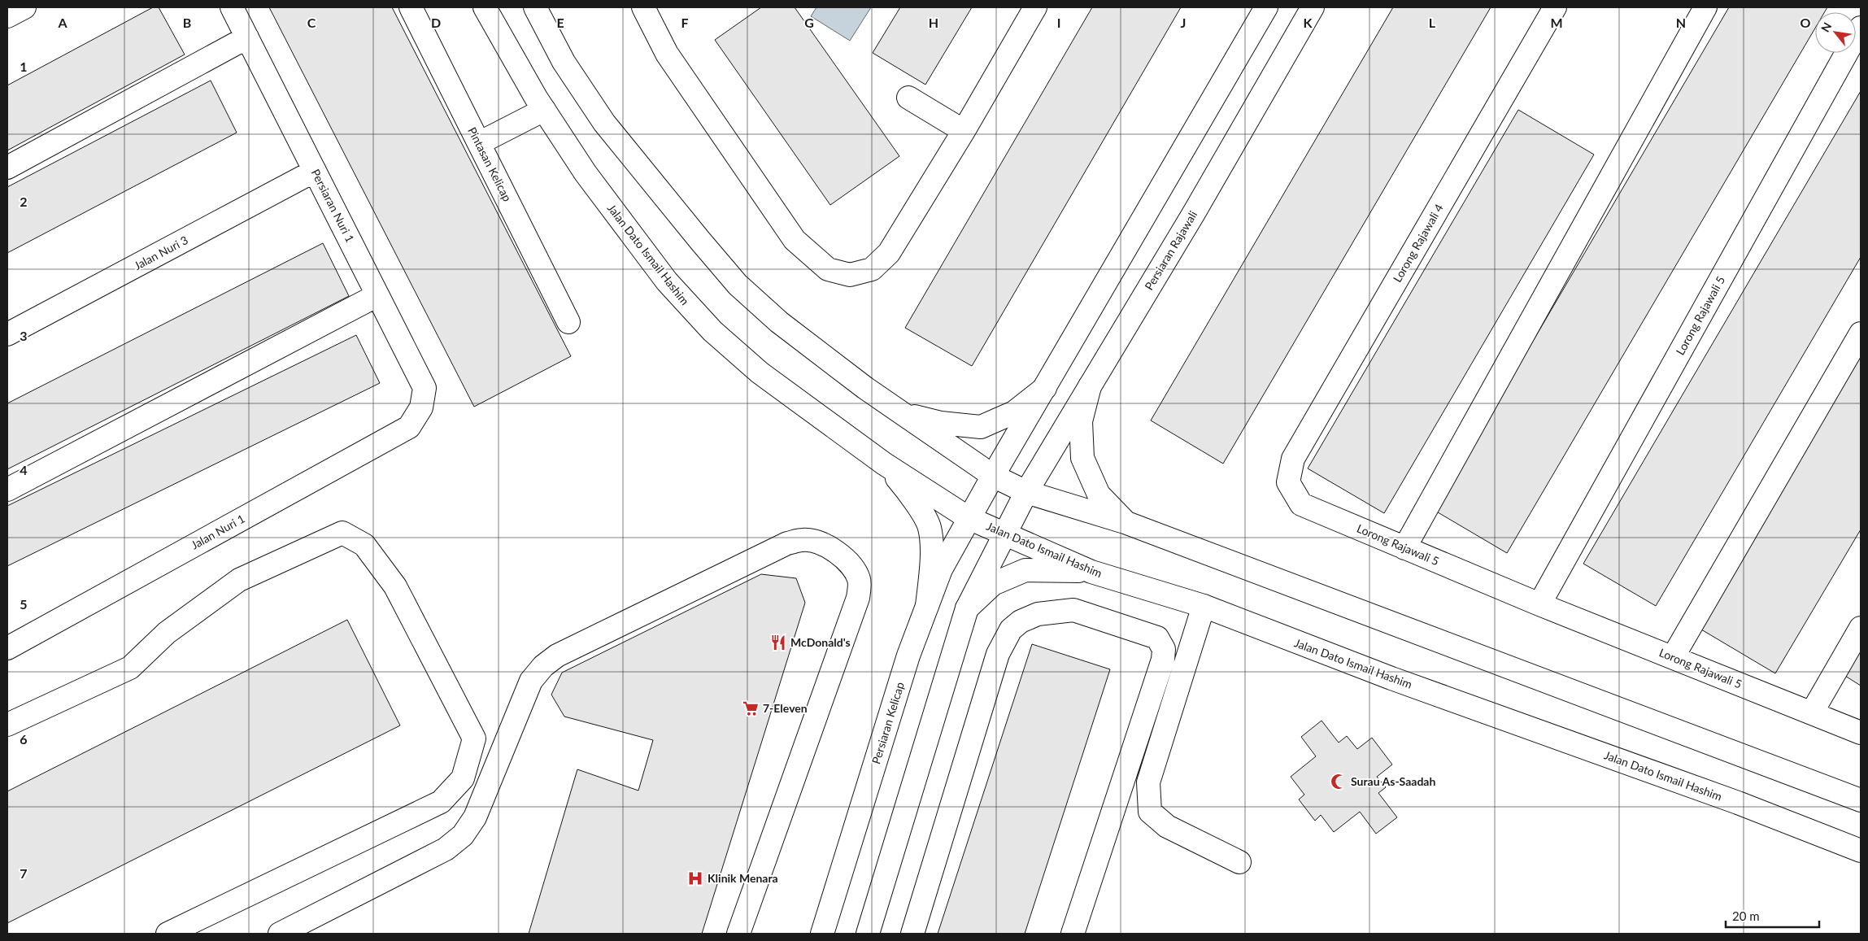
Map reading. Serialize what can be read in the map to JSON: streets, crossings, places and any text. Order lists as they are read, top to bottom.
{
  "streets": {
    "street": [
      "Pintasan Kelicap",
      "Persiaran Nuri 1",
      "Lorong Rajawali 4",
      "Persiaran Rajawali",
      "Jalan Nuri 3",
      "Jalan Dato Ismail Hashim",
      "Lorong Rajawali 5",
      "Jalan Nuri 1",
      "Persiaran Kelicap"
    ]
  },
  "crossings": [
    ["Persiaran Nuri 1", "Jalan Nuri 3"],
    ["Persiaran Nuri 1", "Jalan Nuri 1"],
    ["Lorong Rajawali 4", "Lorong Rajawali 5"],
    ["Persiaran Rajawali", "Jalan Dato Ismail Hashim"],
    ["Jalan Dato Ismail Hashim", "Persiaran Kelicap"]
  ],
  "places": {
    "restaurant": ["McDonald's"],
    "supermarket": ["7-Eleven"],
    "mosque": ["Surau As-Saadah"],
    "hospital": ["Klinik Menara"]
  },
  "scale_bar": "20 m",
  "north": "top left",
  "grid": {
    "columns": [
      "A",
      "B",
      "C",
      "D",
      "E",
      "F",
      "G",
      "H",
      "I",
      "J",
      "K",
      "L",
      "M",
      "N",
      "O"
    ],
    "rows": [
      "1",
      "2",
      "3",
      "4",
      "5",
      "6",
      "7"
    ]
  }
}
